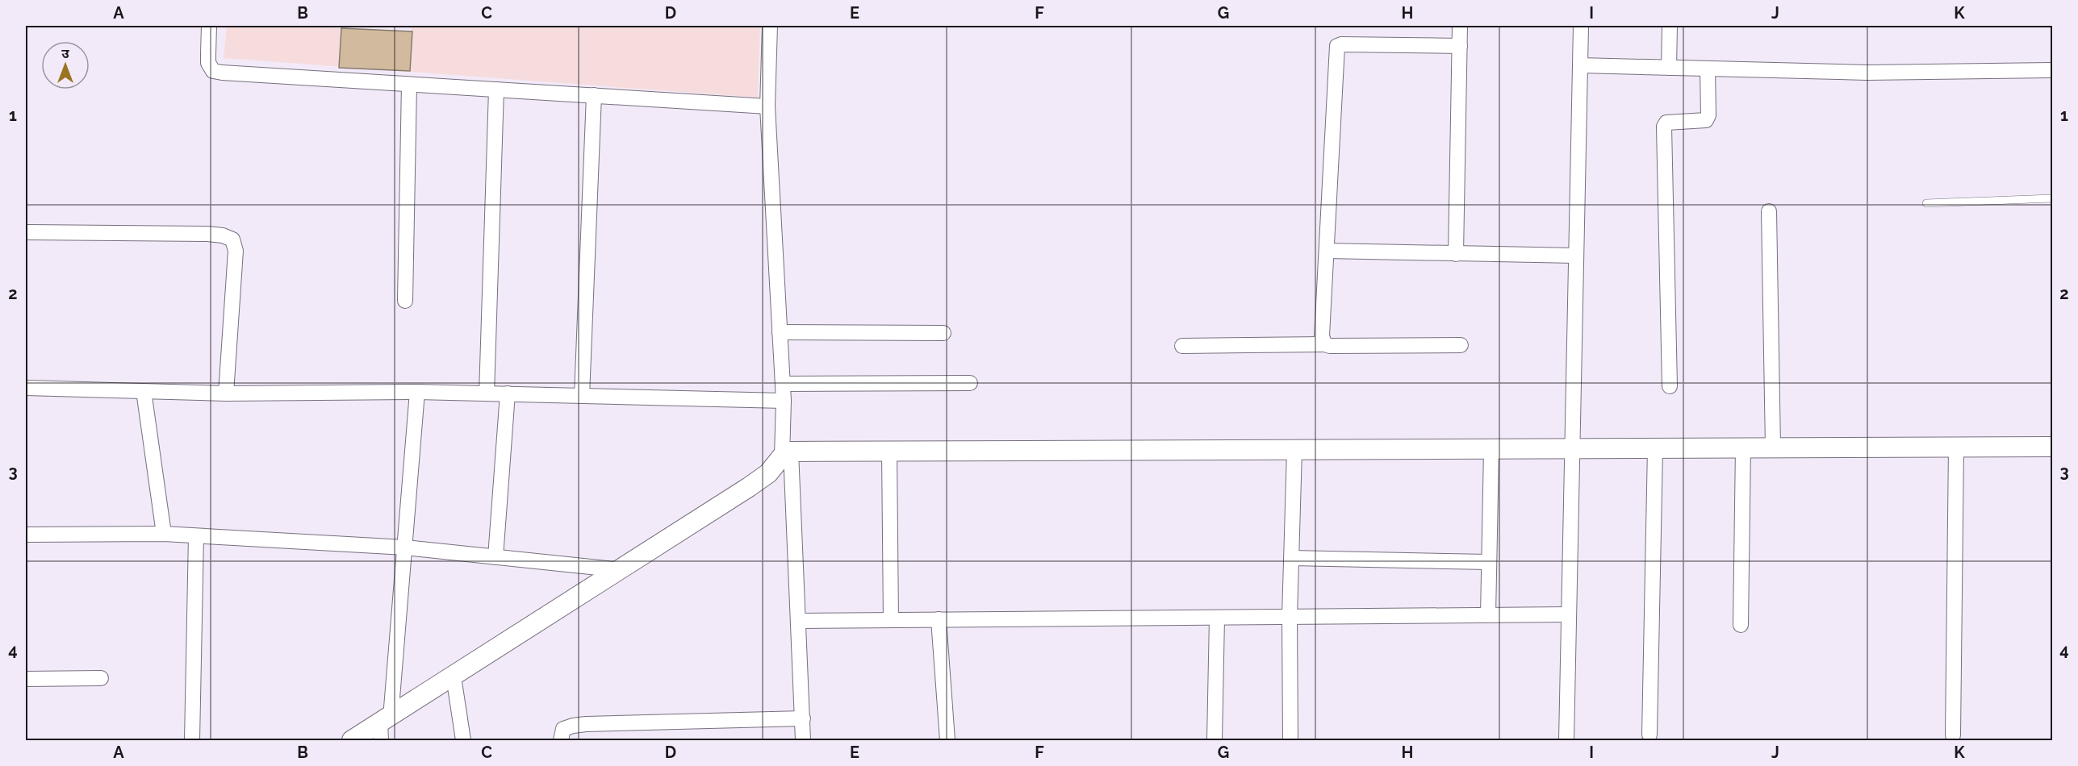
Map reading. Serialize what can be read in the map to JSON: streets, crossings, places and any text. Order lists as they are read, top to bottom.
{
  "north": "top",
  "grid": {
    "columns": [
      "A",
      "B",
      "C",
      "D",
      "E",
      "F",
      "G",
      "H",
      "I",
      "J",
      "K"
    ],
    "rows": [
      "1",
      "2",
      "3",
      "4"
    ]
  }
}
